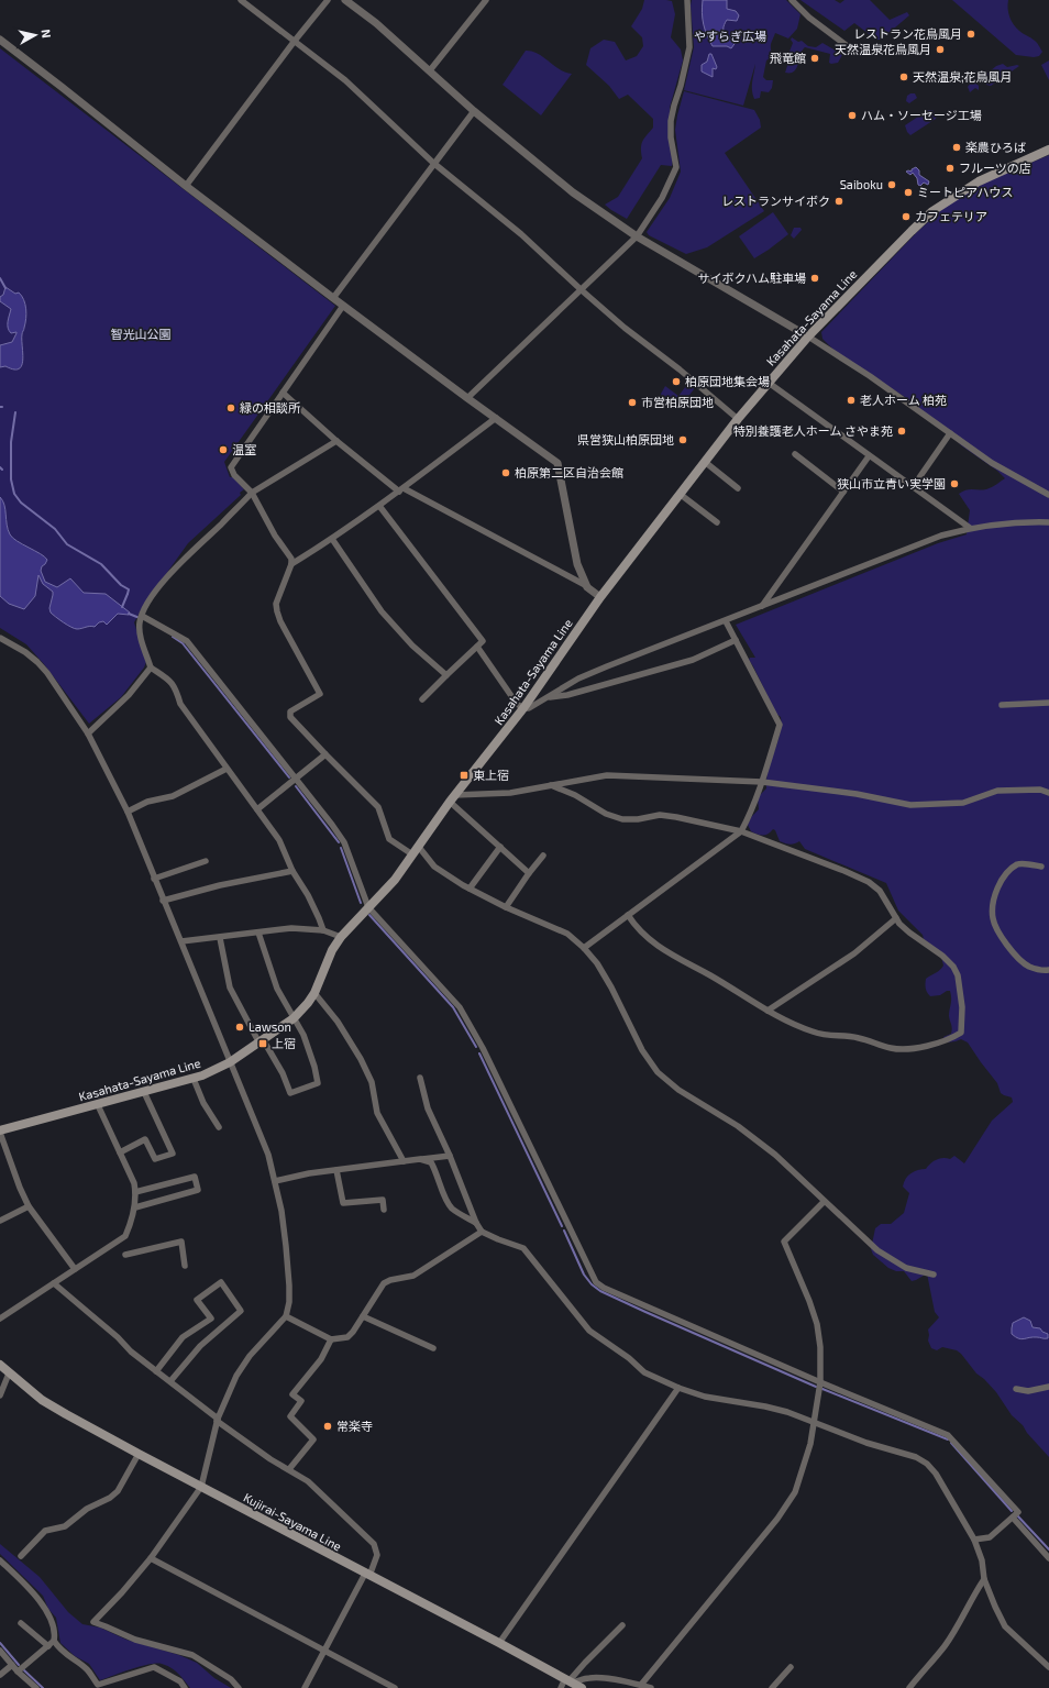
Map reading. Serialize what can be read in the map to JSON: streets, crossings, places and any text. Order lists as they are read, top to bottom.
{
  "streets": {
    "main road": ["Kasahata-Sayama Line", "Kujirai-Sayama Line"]
  },
  "parks": ["やすらぎ広場", "智光山公園"],
  "places": {
    "other": [
      "レストラン花鳥風月",
      "天然温泉花鳥風月",
      "飛竜館",
      "天然温泉;花鳥風月",
      "ハム・ソーセージ工場",
      "楽農ひろば",
      "フルーツの店",
      "Saiboku",
      "ミートピアハウス",
      "レストランサイボク",
      "カフェテリア",
      "サイボクハム駐車場",
      "柏原団地集会場",
      "老人ホーム 柏苑",
      "市営柏原団地",
      "緑の相談所",
      "特別養護老人ホーム さやま苑",
      "県営狭山柏原団地",
      "温室",
      "柏原第二区自治会館",
      "狭山市立青い実学園",
      "Lawson",
      "常楽寺"
    ],
    "transit": ["東上宿", "上宿"]
  },
  "north": "right"
}
